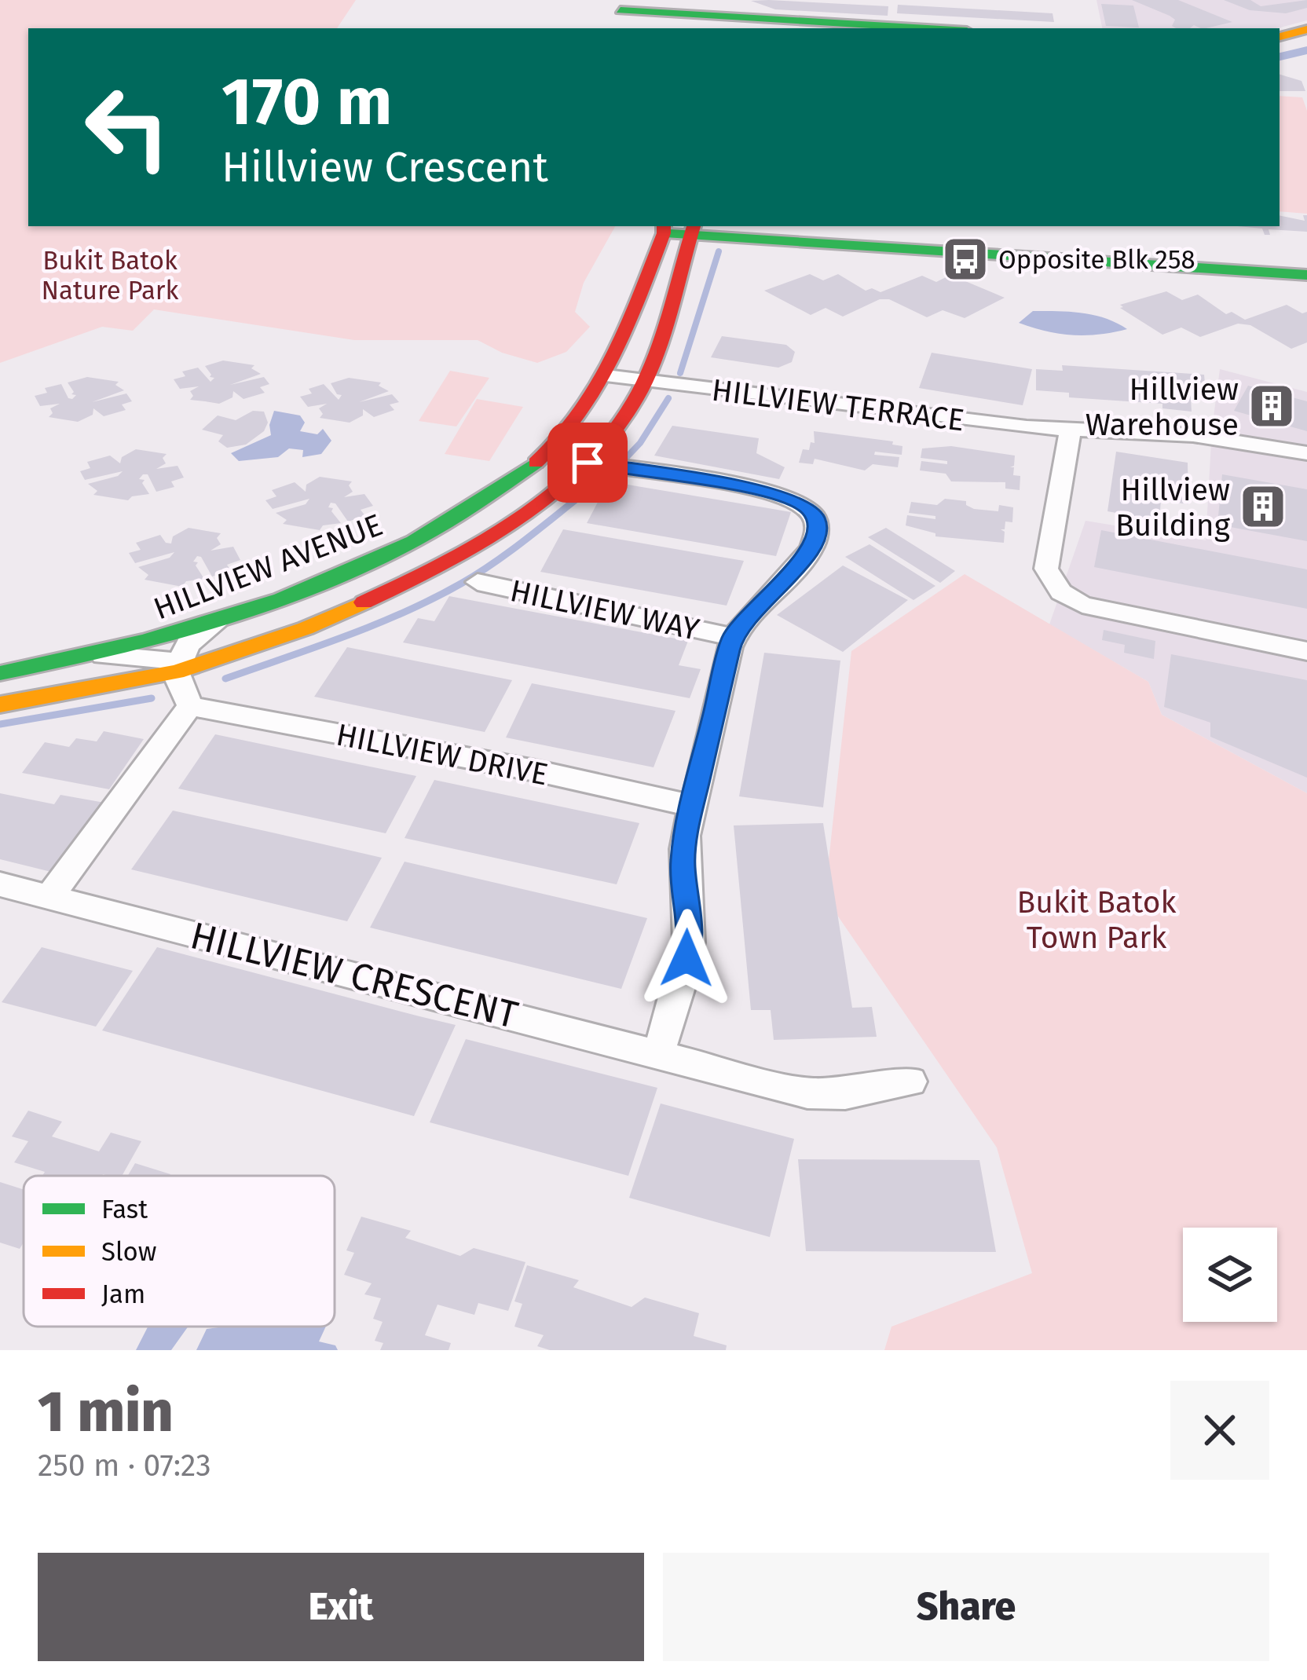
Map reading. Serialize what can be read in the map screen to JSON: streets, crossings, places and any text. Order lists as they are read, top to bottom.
{
  "streets": {
    "street": [
      "HILLVIEW TERRACE",
      "HILLVIEW AVENUE",
      "HILLVIEW WAY",
      "HILLVIEW DRIVE",
      "HILLVIEW CRESCENT"
    ]
  },
  "crossings": [
    ["HILLVIEW TERRACE", "HILLVIEW AVENUE"]
  ],
  "parks": ["Bukit Batok Nature Park", "Bukit Batok Town Park"],
  "places": {
    "bus stop": ["Opposite Blk 258"],
    "building": ["Hillview Warehouse", "Hillview Building"]
  },
  "legend": ["Fast", "Slow", "Jam"],
  "page": {
    "turn": ["170 m", "Hillview Crescent"],
    "heading": ["1 min", "250 m · 07:23"],
    "buttons": ["Exit", "Share"]
  }
}
